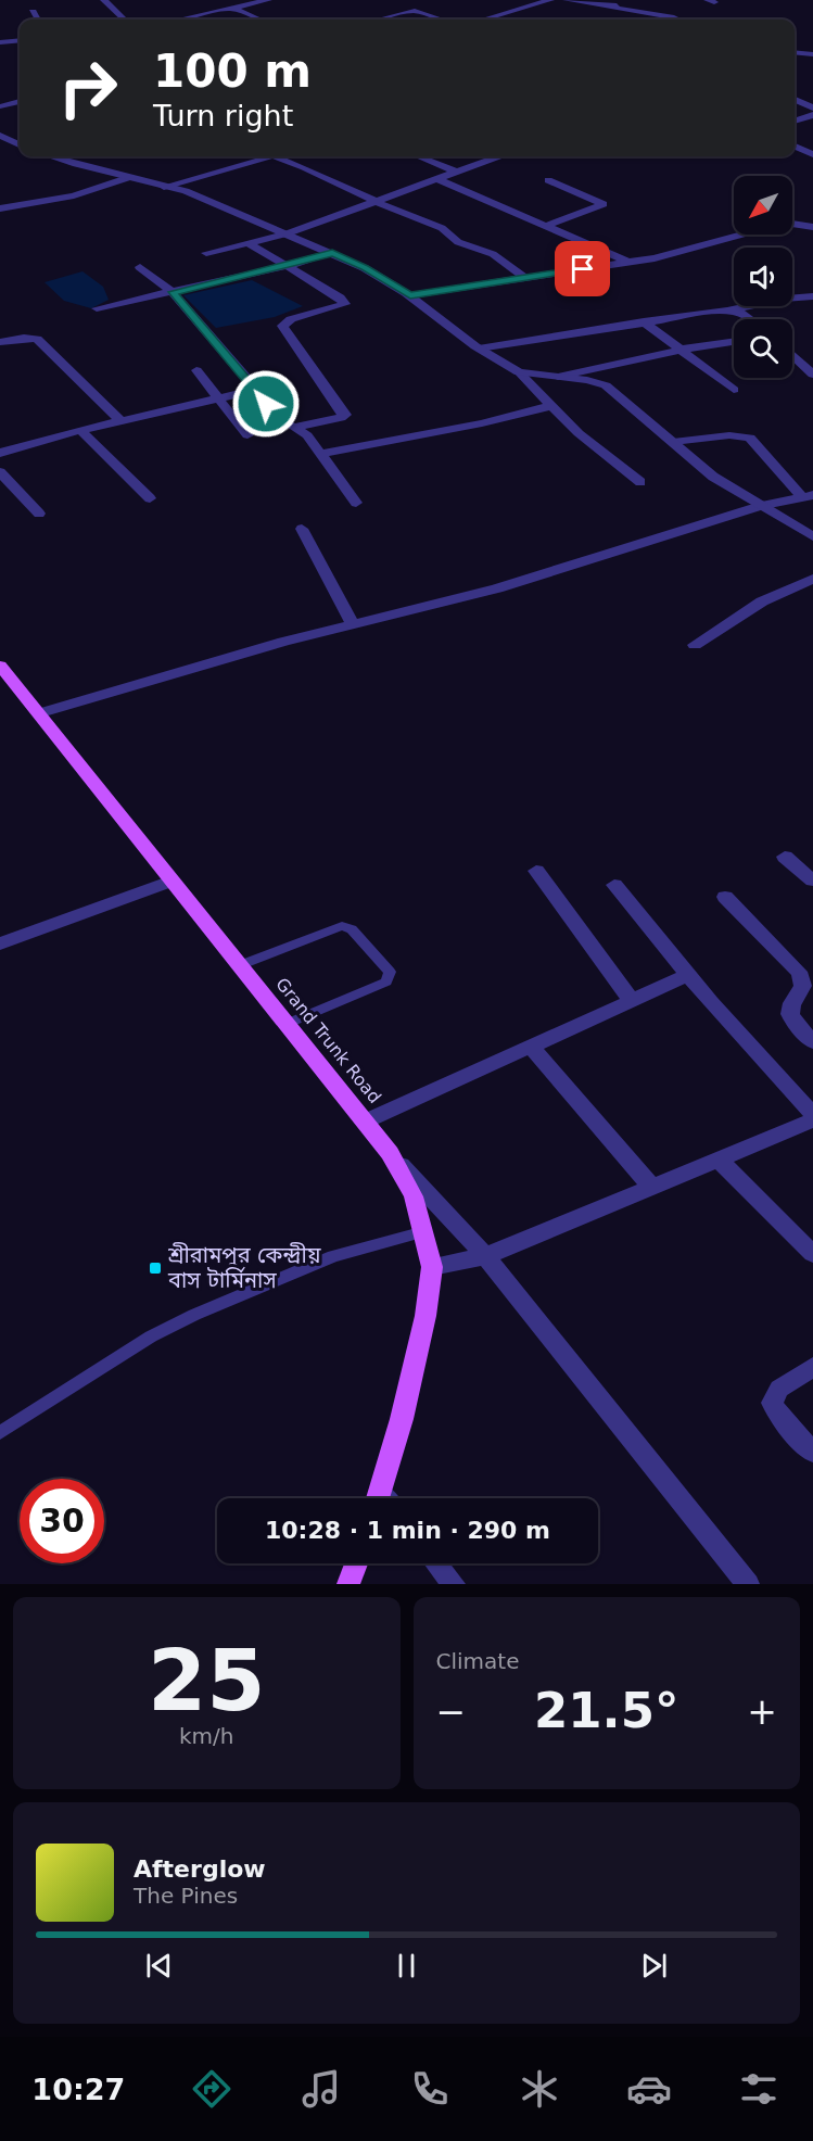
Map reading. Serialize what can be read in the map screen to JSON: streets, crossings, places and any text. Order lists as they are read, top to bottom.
{
  "streets": {
    "main road": ["Grand Trunk Road"]
  },
  "places": {
    "transit": ["শ্রীরামপুর কেন্দ্রীয় বাস টার্মিনাস"]
  },
  "north": "bottom left",
  "page": {
    "turn": ["100 m", "Turn right"],
    "limit": "30",
    "trip": "10:28 · 1 min · 290 m",
    "tile": [
      ["25", "km/h"],
      "Climate"
    ],
    "heat": ["−", "21.5°", "+"],
    "song": ["Afterglow", "The Pines"],
    "tabs": "10:27"
  }
}
